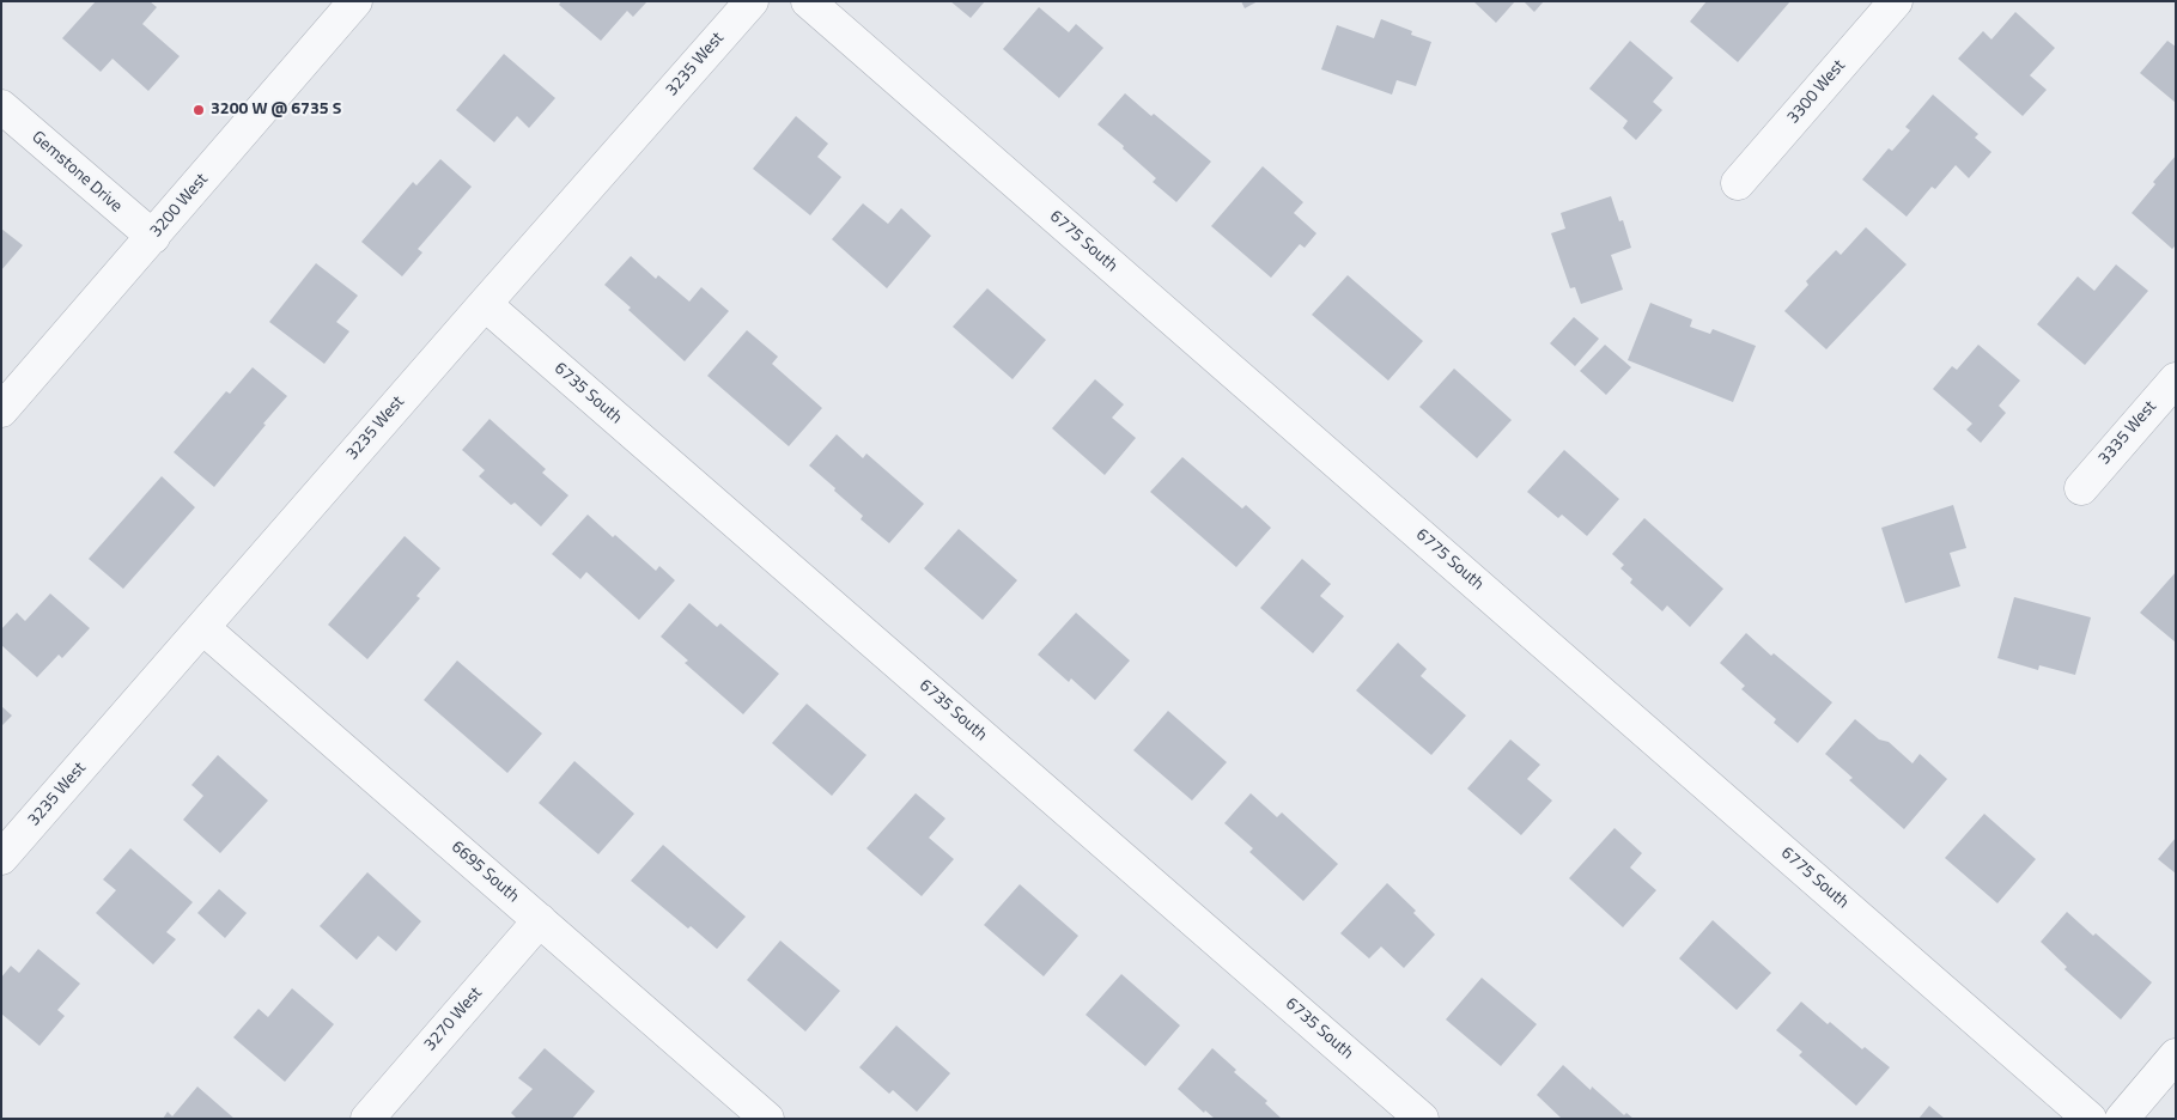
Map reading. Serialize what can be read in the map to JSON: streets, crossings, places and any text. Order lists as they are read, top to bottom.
{
  "streets": {
    "street": [
      "3235 West",
      "3300 West",
      "Gemstone Drive",
      "3200 West",
      "6775 South",
      "6735 South",
      "3335 West",
      "6695 South",
      "3270 West"
    ]
  },
  "crossings": [
    ["3235 West", "6735 South"],
    ["3235 West", "6695 South"],
    ["Gemstone Drive", "3200 West"],
    ["6695 South", "3270 West"]
  ],
  "places": ["3200 W @ 6735 S"]
}
